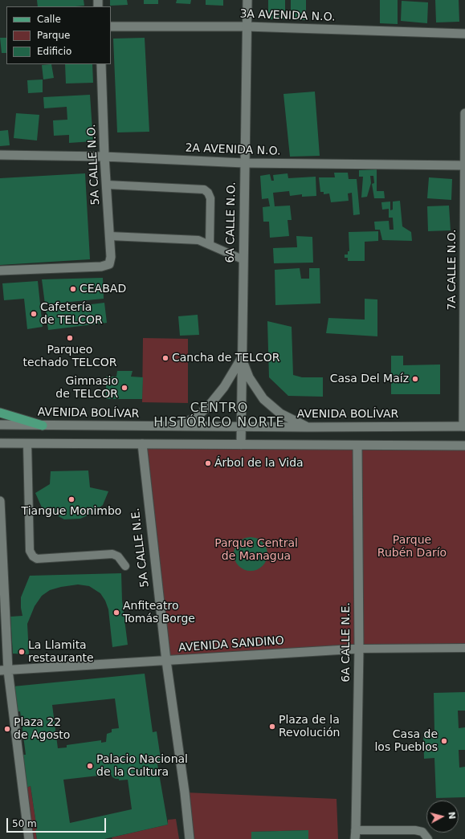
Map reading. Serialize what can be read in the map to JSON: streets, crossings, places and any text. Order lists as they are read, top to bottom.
{
  "streets": {
    "street": [
      "3A AVENIDA N.O.",
      "2A AVENIDA N.O.",
      "5A CALLE N.O.",
      "6A CALLE N.O.",
      "7A CALLE N.O.",
      "AVENIDA BOLÍVAR",
      "5A CALLE N.E.",
      "6A CALLE N.E.",
      "AVENIDA SANDINO"
    ]
  },
  "crossings": [
    ["3A AVENIDA N.O.", "6A CALLE N.O."],
    ["2A AVENIDA N.O.", "5A CALLE N.O."],
    ["2A AVENIDA N.O.", "6A CALLE N.O."],
    ["2A AVENIDA N.O.", "7A CALLE N.O."],
    ["6A CALLE N.O.", "AVENIDA BOLÍVAR"],
    ["7A CALLE N.O.", "AVENIDA BOLÍVAR"],
    ["5A CALLE N.E.", "AVENIDA SANDINO"],
    ["6A CALLE N.E.", "AVENIDA SANDINO"]
  ],
  "districts": ["CENTRO HISTÓRICO NORTE"],
  "parks": ["Parque Rubén Darío", "Parque Central de Managua"],
  "places": [
    "CEABAD",
    "Cafetería de TELCOR",
    "Parqueo techado TELCOR",
    "Cancha de TELCOR",
    "Casa Del Maíz",
    "Gimnasio de TELCOR",
    "Árbol de la Vida",
    "Tiangue Monimbo",
    "Anfiteatro Tomás Borge",
    "La Llamita restaurante",
    "Plaza de la Revolución",
    "Plaza 22 de Agosto",
    "Casa de los Pueblos",
    "Palacio Nacional de la Cultura"
  ],
  "legend": ["Calle", "Parque", "Edificio"],
  "scale_bar": "50 m",
  "north": "right"
}
